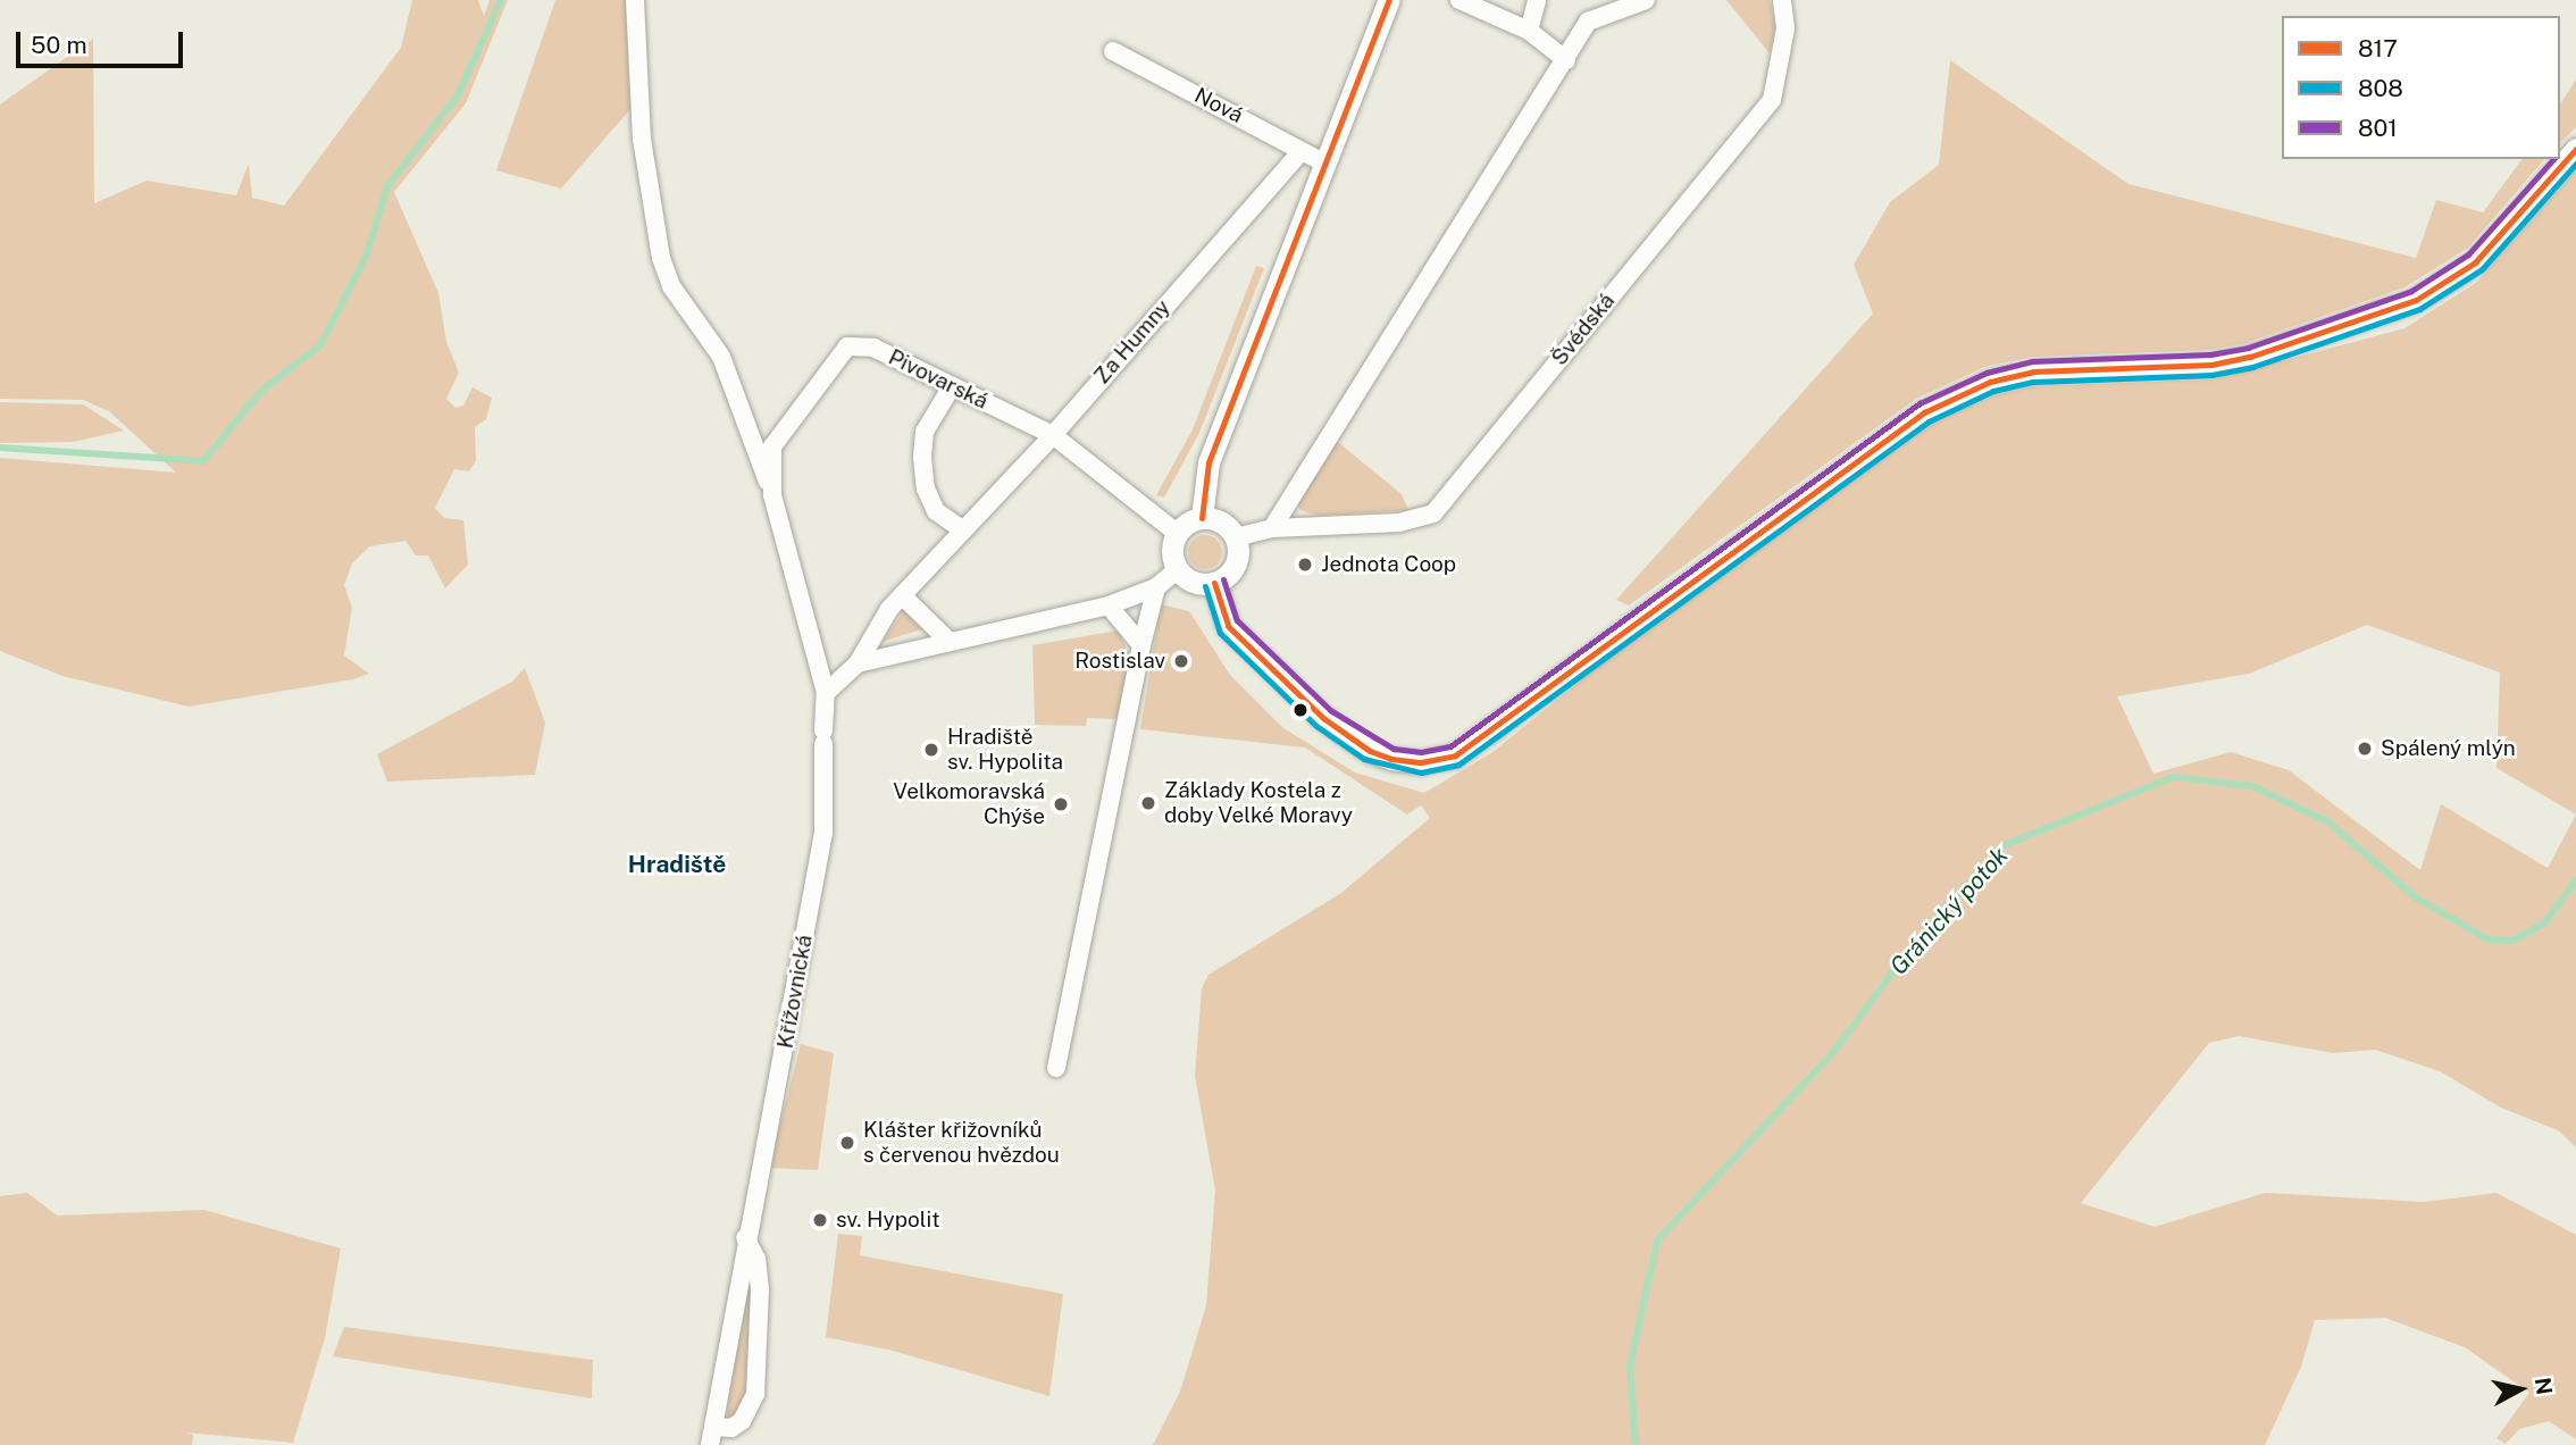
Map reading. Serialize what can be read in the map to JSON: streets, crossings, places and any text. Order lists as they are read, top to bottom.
{
  "streets": {
    "street": [
      "Nová",
      "Švédská",
      "Za Humny",
      "Pivovarská",
      "Křížovnická"
    ]
  },
  "crossings": [
    ["Nová", "Za Humny"],
    ["Švédská", "Pivovarská"],
    ["Za Humny", "Pivovarská"],
    ["Pivovarská", "Křížovnická"]
  ],
  "districts": ["Hradiště"],
  "water": ["Gránický potok"],
  "places": [
    "Jednota Coop",
    "Rostislav",
    "Spálený mlýn",
    "Hradiště sv. Hypolita",
    "Základy Kostela z doby Velké Moravy",
    "Velkomoravská Chýše",
    "Klášter křižovníků s červenou hvězdou",
    "sv. Hypolit"
  ],
  "lines": ["transit line 817", "transit line 801", "transit line 808"],
  "legend": ["817", "808", "801"],
  "scale_bar": "50 m",
  "north": "right"
}
